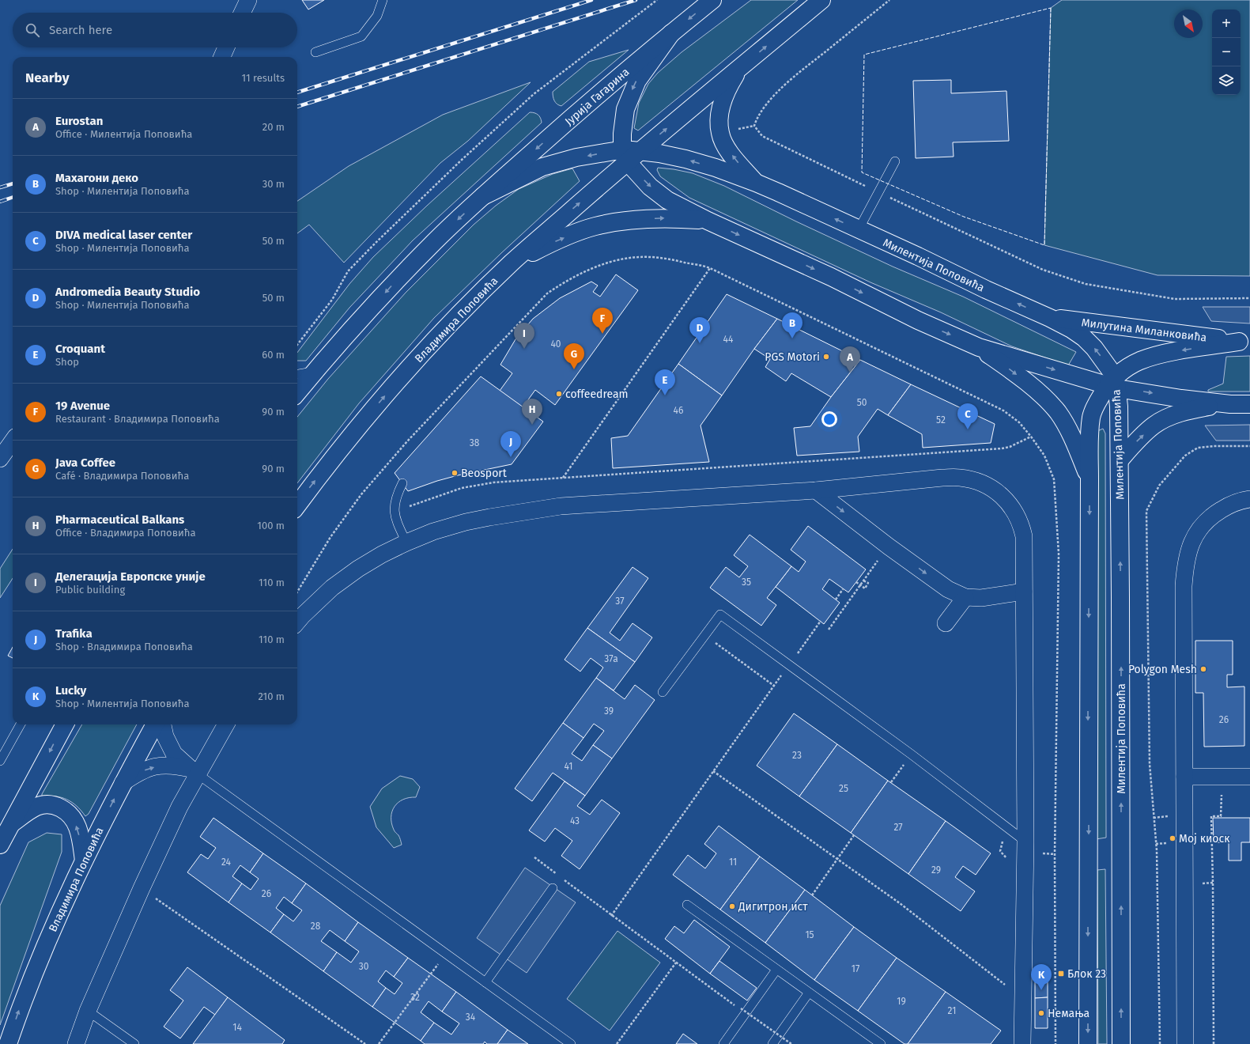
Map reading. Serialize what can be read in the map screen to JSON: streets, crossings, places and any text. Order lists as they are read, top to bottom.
{
  "streets": {
    "street": [
      "Јурија Гагарина",
      "Милентија Поповића",
      "Владимира Поповића",
      "Милутина Миланковића"
    ]
  },
  "crossings": [
    ["Јурија Гагарина", "Милентија Поповића"],
    ["Милентија Поповића", "Владимира Поповића"],
    ["Милентија Поповића", "Милутина Миланковића"]
  ],
  "places": {
    "other": [
      "PGS Motori",
      "coffeedream",
      "Beosport",
      "Polygon Mesh",
      "Мој киоск",
      "Дигитрон ист",
      "Немања"
    ],
    "transit": ["Блок 23"]
  },
  "house_numbers": [
    "44",
    "40",
    "50",
    "46",
    "52",
    "38",
    "35",
    "37",
    "37a",
    "39",
    "26",
    "23",
    "41",
    "25",
    "43",
    "27",
    "24",
    "11",
    "29",
    "26",
    "28",
    "15",
    "30",
    "17",
    "32",
    "19",
    "21",
    "34",
    "14"
  ],
  "north": "bottom right",
  "page": {
    "map_buttons": ["+", "−"],
    "search": "Search here",
    "heading": ["Nearby", "11 results"],
    "list": [
      {
        "mark": "A",
        "name": "Eurostan",
        "note": "Office · Милентија Поповића",
        "value": "20 m"
      },
      {
        "mark": "B",
        "name": "Махагони деко",
        "note": "Shop · Милентија Поповића",
        "value": "30 m"
      },
      {
        "mark": "C",
        "name": "DIVA medical laser center",
        "note": "Shop · Милентија Поповића",
        "value": "50 m"
      },
      {
        "mark": "D",
        "name": "Andromedia Beauty Studio",
        "note": "Shop · Милентија Поповића",
        "value": "50 m"
      },
      {
        "mark": "E",
        "name": "Croquant",
        "note": "Shop",
        "value": "60 m"
      },
      {
        "mark": "F",
        "name": "19 Avenue",
        "note": "Restaurant · Владимира Поповића",
        "value": "90 m"
      },
      {
        "mark": "G",
        "name": "Java Coffee",
        "note": "Café · Владимира Поповића",
        "value": "90 m"
      },
      {
        "mark": "H",
        "name": "Pharmaceutical Balkans",
        "note": "Office · Владимира Поповића",
        "value": "100 m"
      },
      {
        "mark": "I",
        "name": "Делегација Европске уније",
        "note": "Public building",
        "value": "110 m"
      },
      {
        "mark": "J",
        "name": "Trafika",
        "note": "Shop · Владимира Поповића",
        "value": "110 m"
      },
      {
        "mark": "K",
        "name": "Lucky",
        "note": "Shop · Милентија Поповића",
        "value": "210 m"
      }
    ],
    "pins": [
      "F",
      "B",
      "D",
      "I",
      "G",
      "A",
      "E",
      "H",
      "C",
      "J",
      "K"
    ]
  }
}
